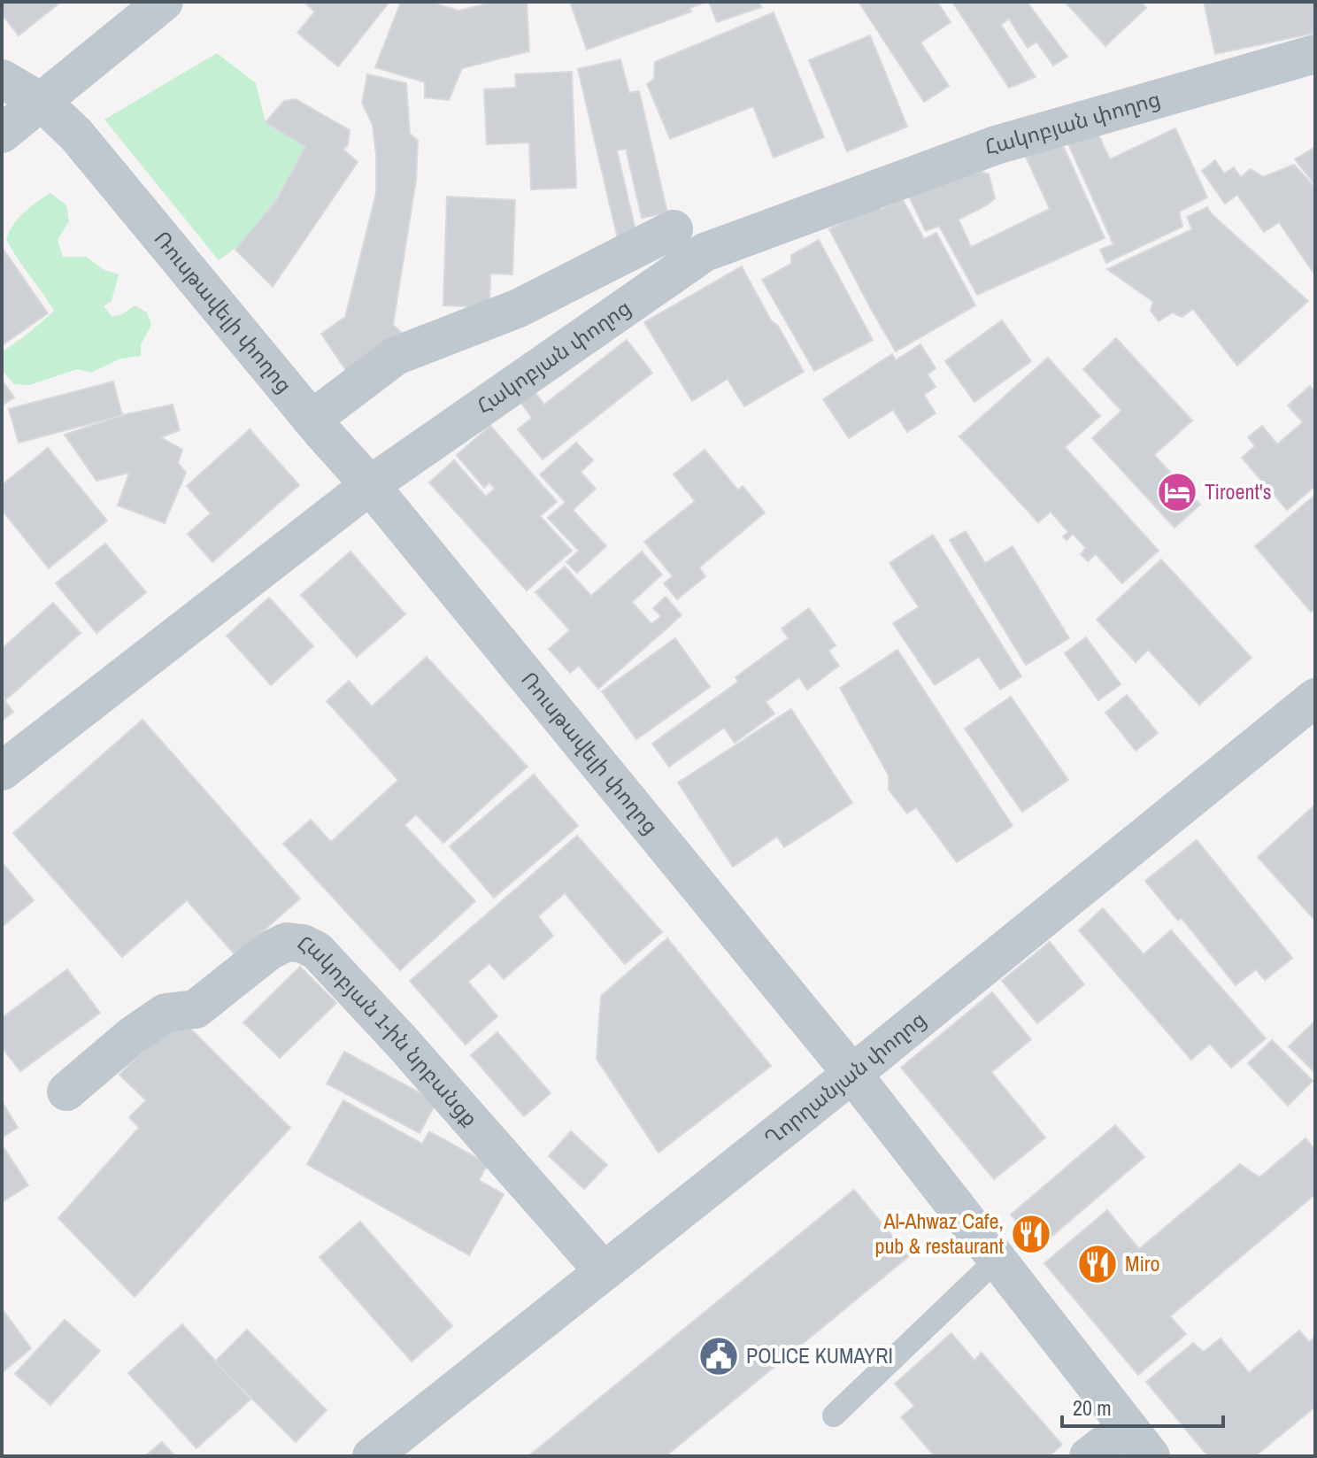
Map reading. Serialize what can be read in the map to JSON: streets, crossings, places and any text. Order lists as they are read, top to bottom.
{
  "streets": {
    "street": [
      "Հակոբյան փողոց",
      "Ռուսթավելի փողոց",
      "Հակոբյան 1-ին նրբանցք",
      "Ղորղանյան փողոց"
    ]
  },
  "crossings": [
    ["Հակոբյան փողոց", "Ռուսթավելի փողոց"],
    ["Ռուսթավելի փողոց", "Ղորղանյան փողոց"],
    ["Հակոբյան 1-ին նրբանցք", "Ղորղանյան փողոց"]
  ],
  "places": {
    "hotel": ["Tiroent's"],
    "restaurant": ["Al-Ahwaz Cafe, pub & restaurant", "Miro"],
    "public building": ["POLICE KUMAYRI"]
  },
  "scale_bar": "20 m"
}
